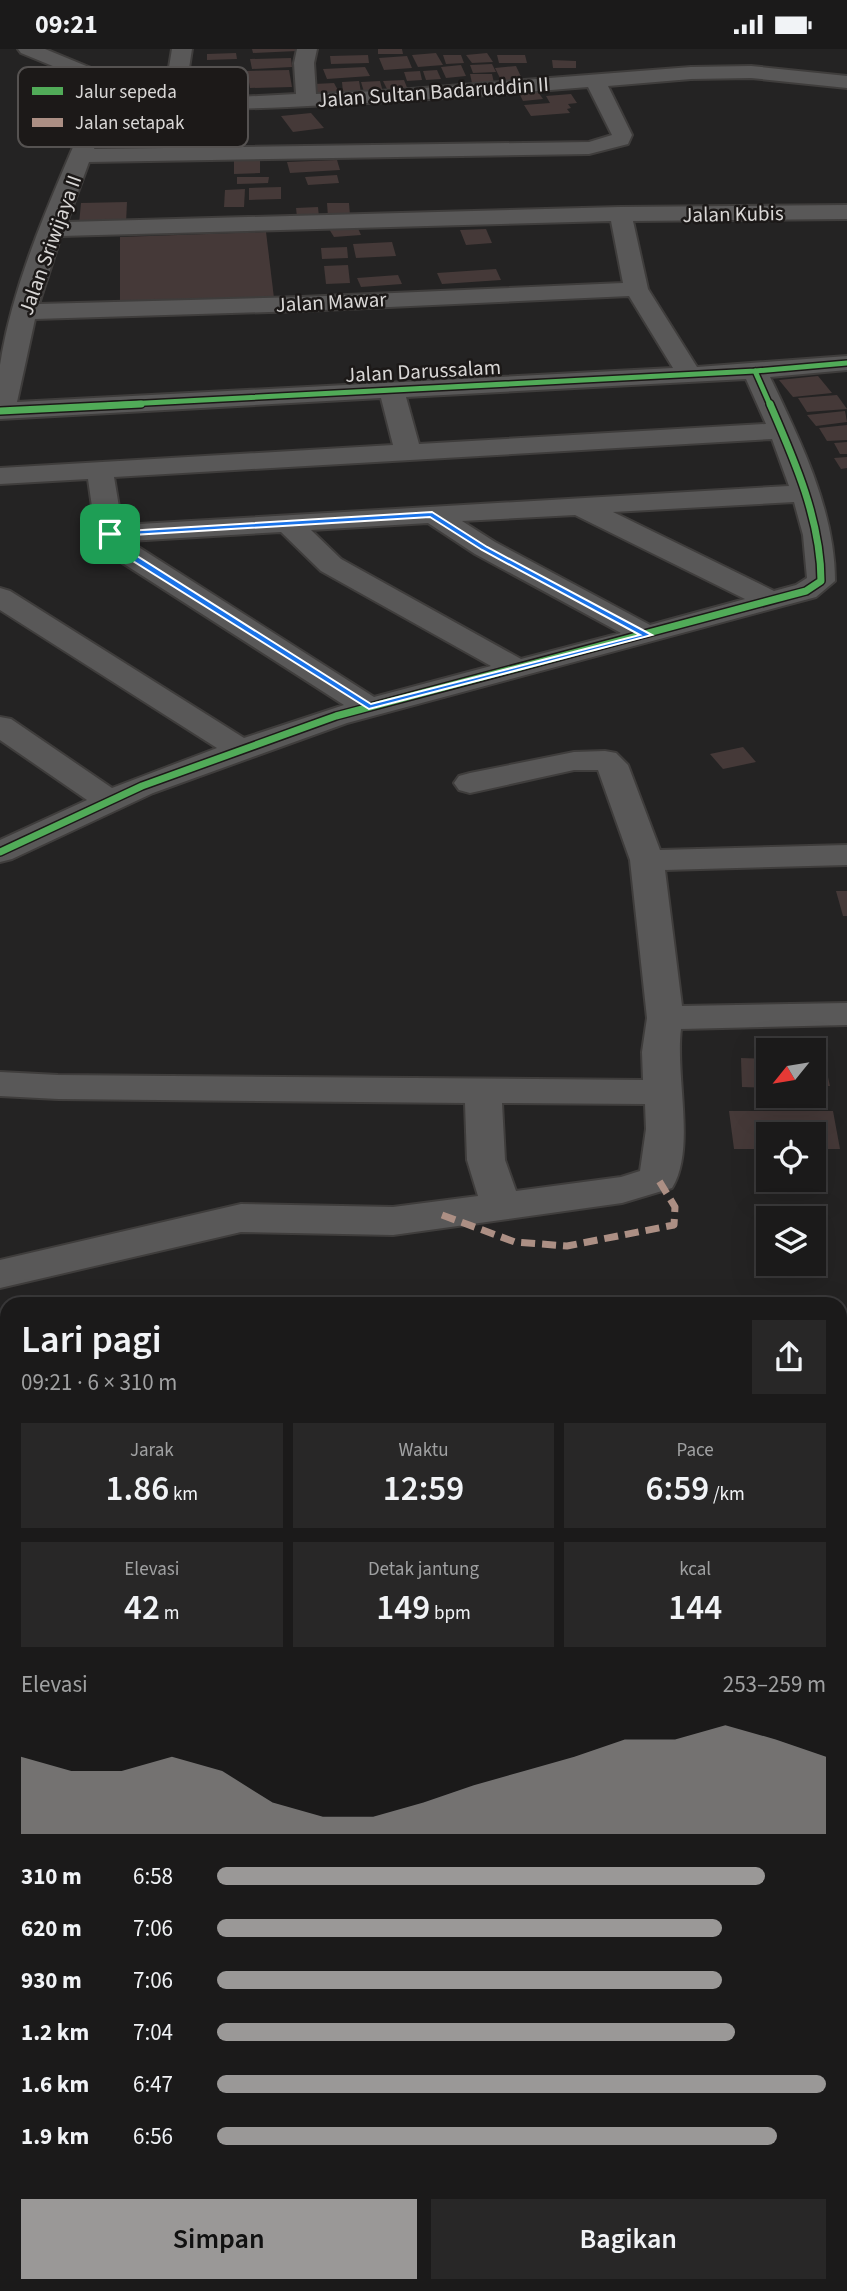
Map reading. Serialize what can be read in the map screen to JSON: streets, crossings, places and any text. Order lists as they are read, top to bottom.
{
  "streets": {
    "street": [
      "Jalan Sultan Badaruddin II",
      "Jalan Kubis",
      "Jalan Sriwijaya II",
      "Jalan Mawar",
      "Jalan Darussalam"
    ]
  },
  "crossings": [
    ["Jalan Kubis", "Jalan Sriwijaya II"],
    ["Jalan Sriwijaya II", "Jalan Mawar"],
    ["Jalan Sriwijaya II", "Jalan Darussalam"]
  ],
  "legend": ["Jalur sepeda", "Jalan setapak"],
  "north": "bottom left",
  "page": {
    "status": "09:21",
    "heading": ["Lari pagi", "09:21 · 6 × 310 m"],
    "stats": [
      ["Jarak", "1.86 km"],
      ["Waktu", "12:59"],
      ["Pace", "6:59 /km"],
      ["Elevasi", "42 m"],
      ["Detak jantung", "149 bpm"],
      ["kcal", "144"]
    ],
    "chart": ["Elevasi", "253–259 m"],
    "list": [
      {
        "name": "310 m",
        "note": "6:58"
      },
      {
        "name": "620 m",
        "note": "7:06"
      },
      {
        "name": "930 m",
        "note": "7:06"
      },
      {
        "name": "1.2 km",
        "note": "7:04"
      },
      {
        "name": "1.6 km",
        "note": "6:47"
      },
      {
        "name": "1.9 km",
        "note": "6:56"
      }
    ],
    "buttons": ["Simpan", "Bagikan"]
  }
}
